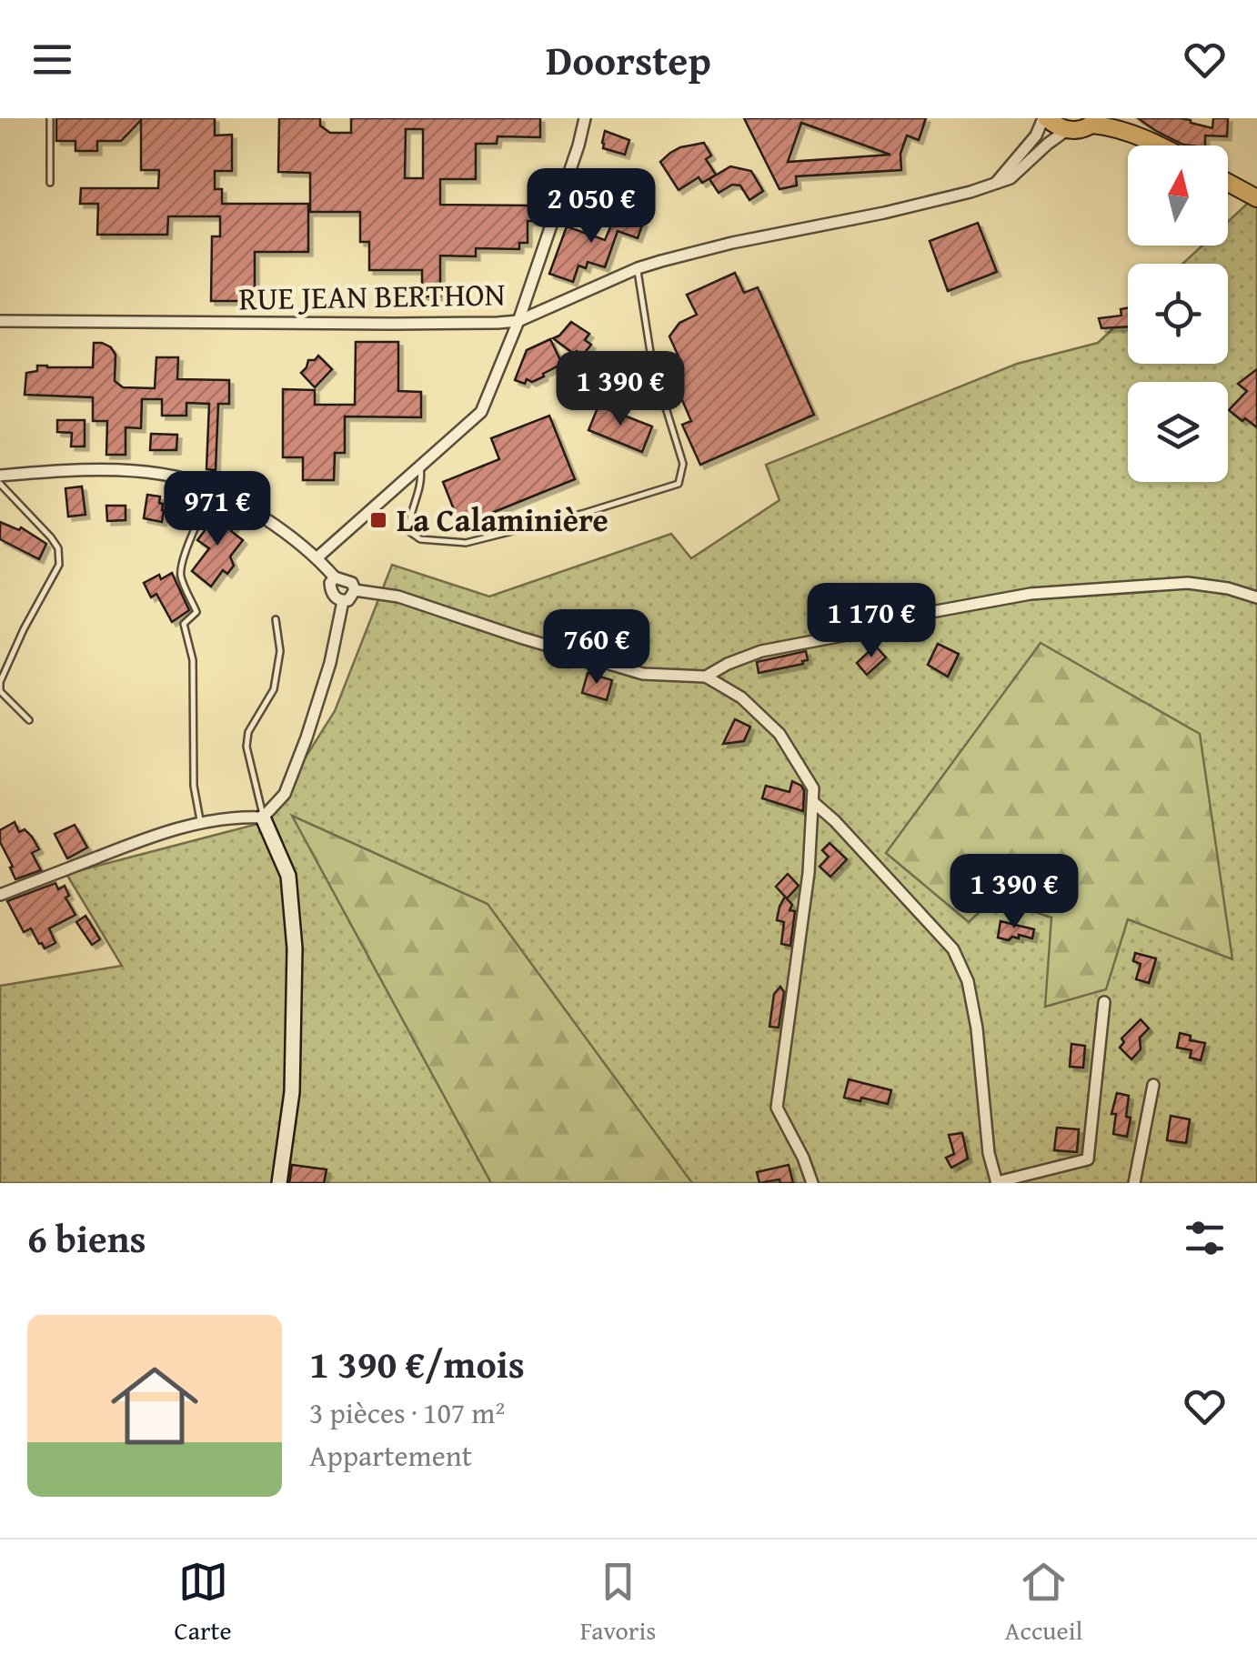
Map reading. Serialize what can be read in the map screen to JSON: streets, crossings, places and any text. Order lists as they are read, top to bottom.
{
  "streets": {
    "street": ["RUE JEAN BERTHON"]
  },
  "places": {
    "transit": ["La Calaminière"]
  },
  "north": "top",
  "page": {
    "header": "Doorstep",
    "price": [
      "2 050 €",
      "1 390 €",
      "971 €",
      "1 170 €",
      "760 €",
      "1 390 €"
    ],
    "heading": "6 biens",
    "list": [
      {
        "name": "1 390 €/mois",
        "note": "3 pièces · 107 m² · Appartement"
      }
    ],
    "tabs": ["Carte", "Favoris", "Accueil"]
  }
}
